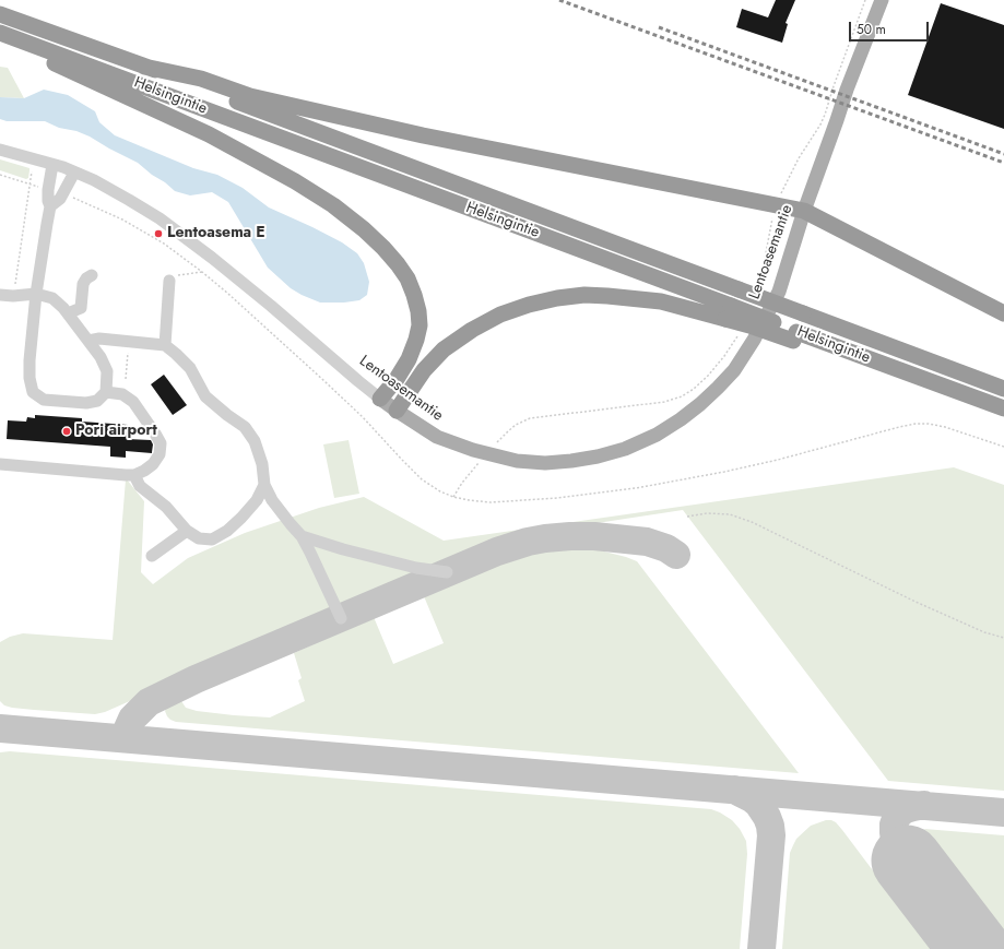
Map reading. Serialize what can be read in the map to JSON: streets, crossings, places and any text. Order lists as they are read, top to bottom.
{
  "streets": {
    "highway": ["Helsingintie"],
    "main road": ["Lentoasemantie"]
  },
  "places": ["Lentoasema E", "Pori airport"],
  "scale_bar": "50 m"
}
